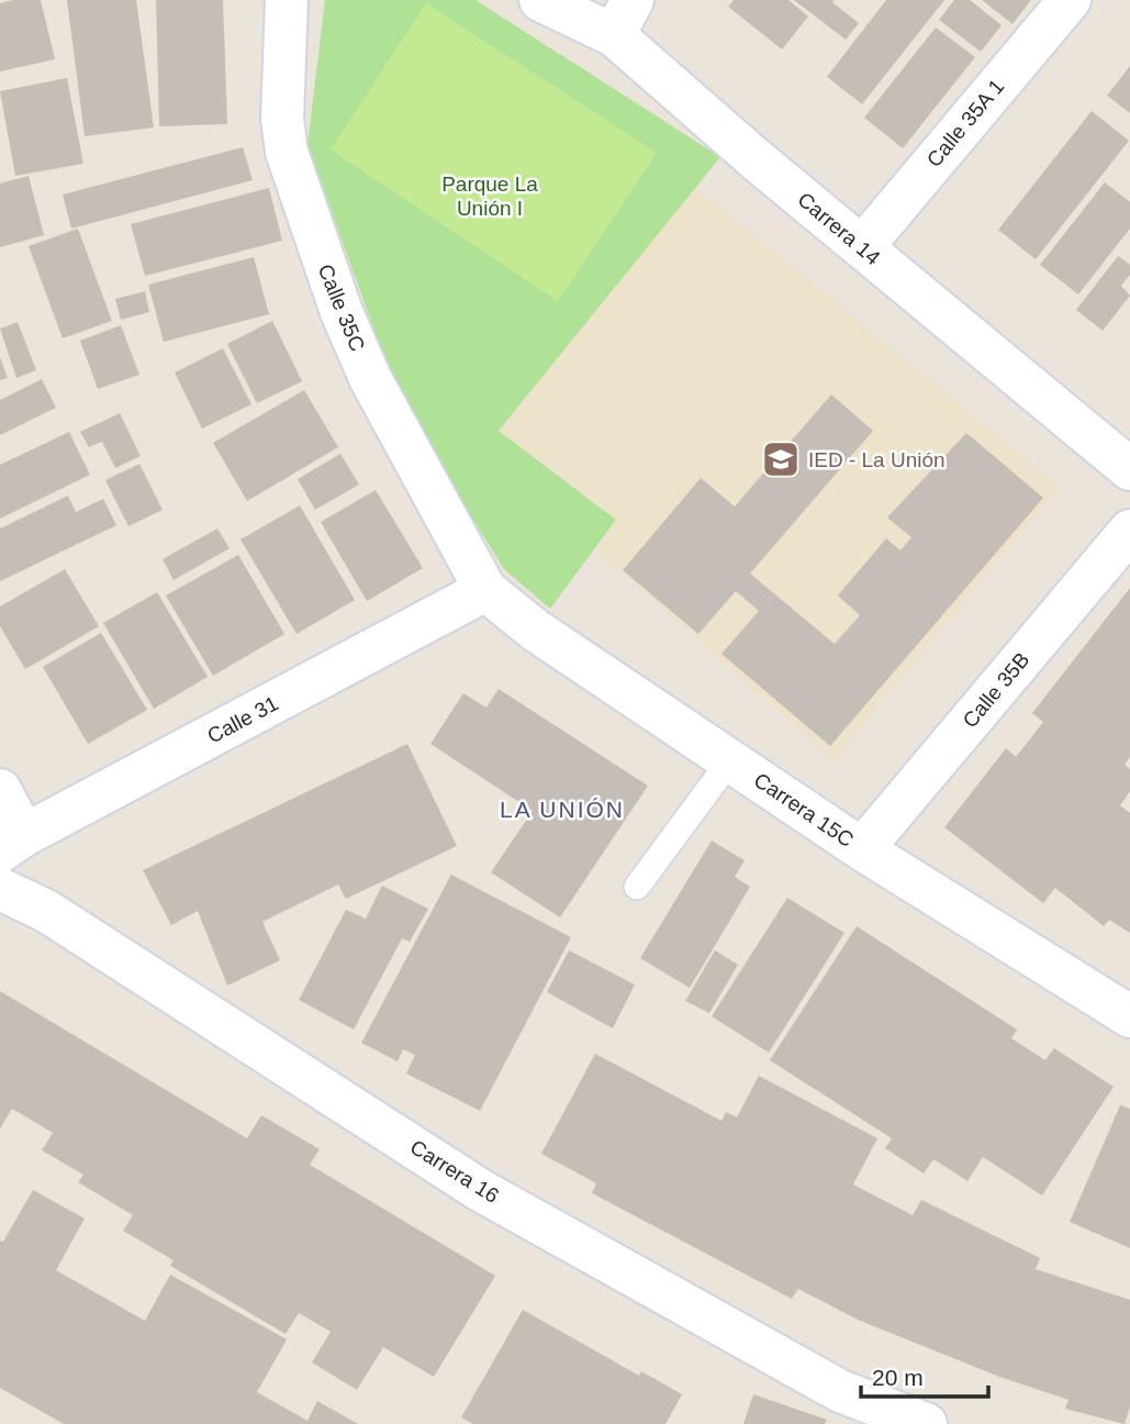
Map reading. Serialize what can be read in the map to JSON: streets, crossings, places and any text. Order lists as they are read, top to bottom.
{
  "streets": {
    "street": [
      "Calle 35A 1",
      "Carrera 14",
      "Calle 35C",
      "Calle 35B",
      "Calle 31",
      "Carrera 15C",
      "Carrera 16"
    ]
  },
  "crossings": [
    ["Calle 35A 1", "Carrera 14"],
    ["Calle 35C", "Calle 31"],
    ["Calle 35C", "Carrera 15C"],
    ["Calle 35B", "Carrera 15C"],
    ["Calle 31", "Carrera 15C"]
  ],
  "districts": ["LA UNIÓN"],
  "parks": ["Parque La Unión I"],
  "places": {
    "school or university": ["IED - La Unión"]
  },
  "scale_bar": "20 m"
}
